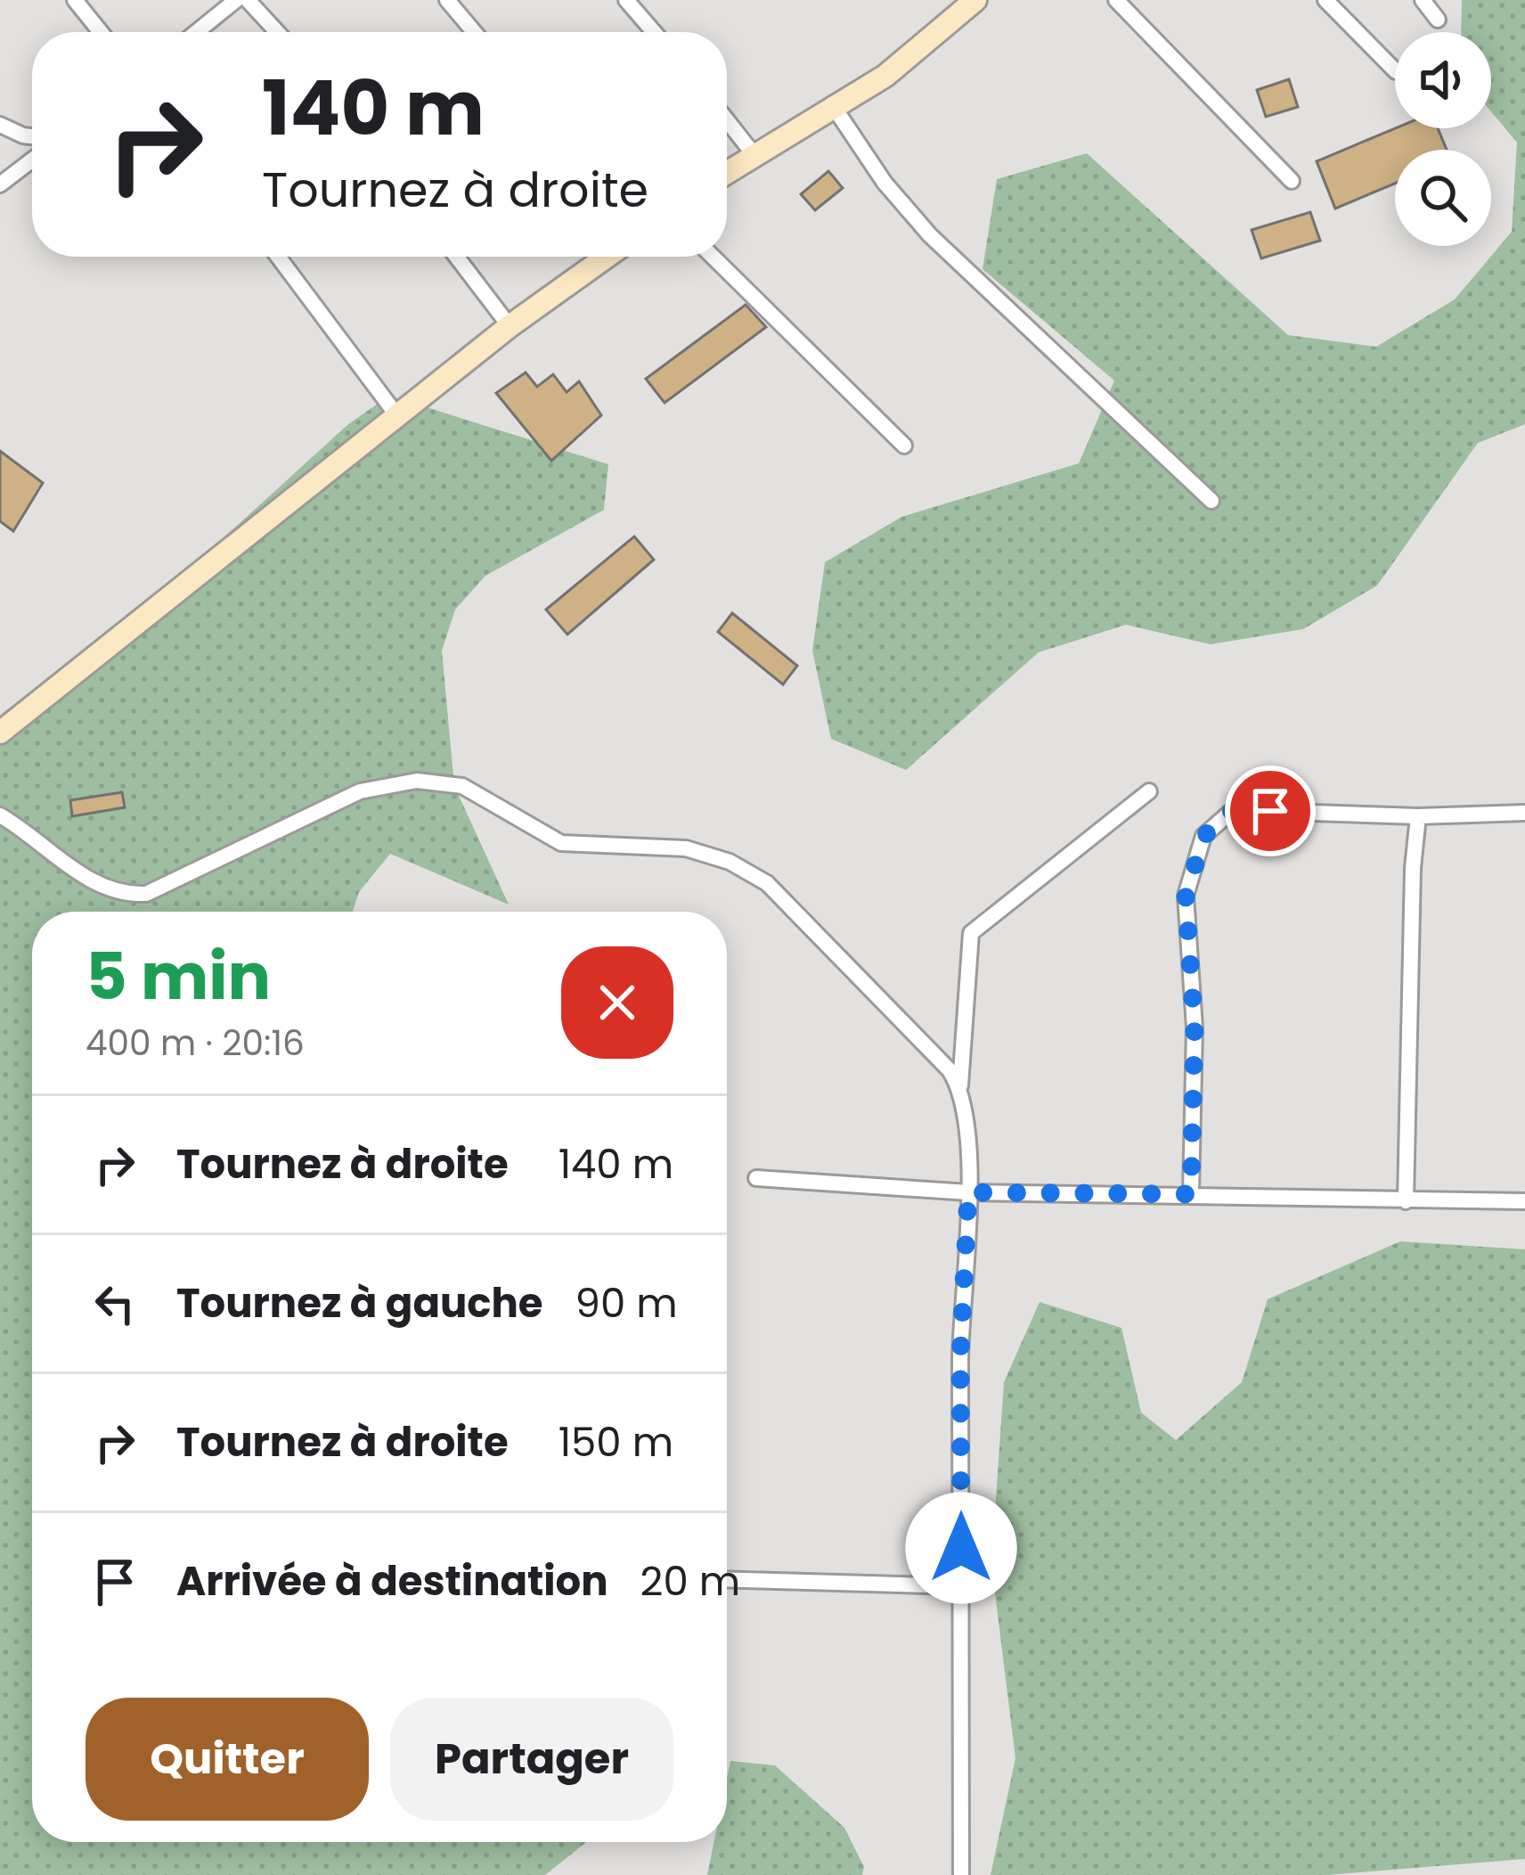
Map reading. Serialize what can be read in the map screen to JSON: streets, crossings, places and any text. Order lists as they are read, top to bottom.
{
  "page": {
    "turn": ["140 m", "Tournez à droite"],
    "heading": ["5 min", "400 m · 20:16"],
    "list": [
      {
        "name": "Tournez à droite",
        "value": "140 m"
      },
      {
        "name": "Tournez à gauche",
        "value": "90 m"
      },
      {
        "name": "Tournez à droite",
        "value": "150 m"
      },
      {
        "name": "Arrivée à destination",
        "value": "20 m"
      }
    ],
    "buttons": ["Quitter", "Partager"]
  }
}
